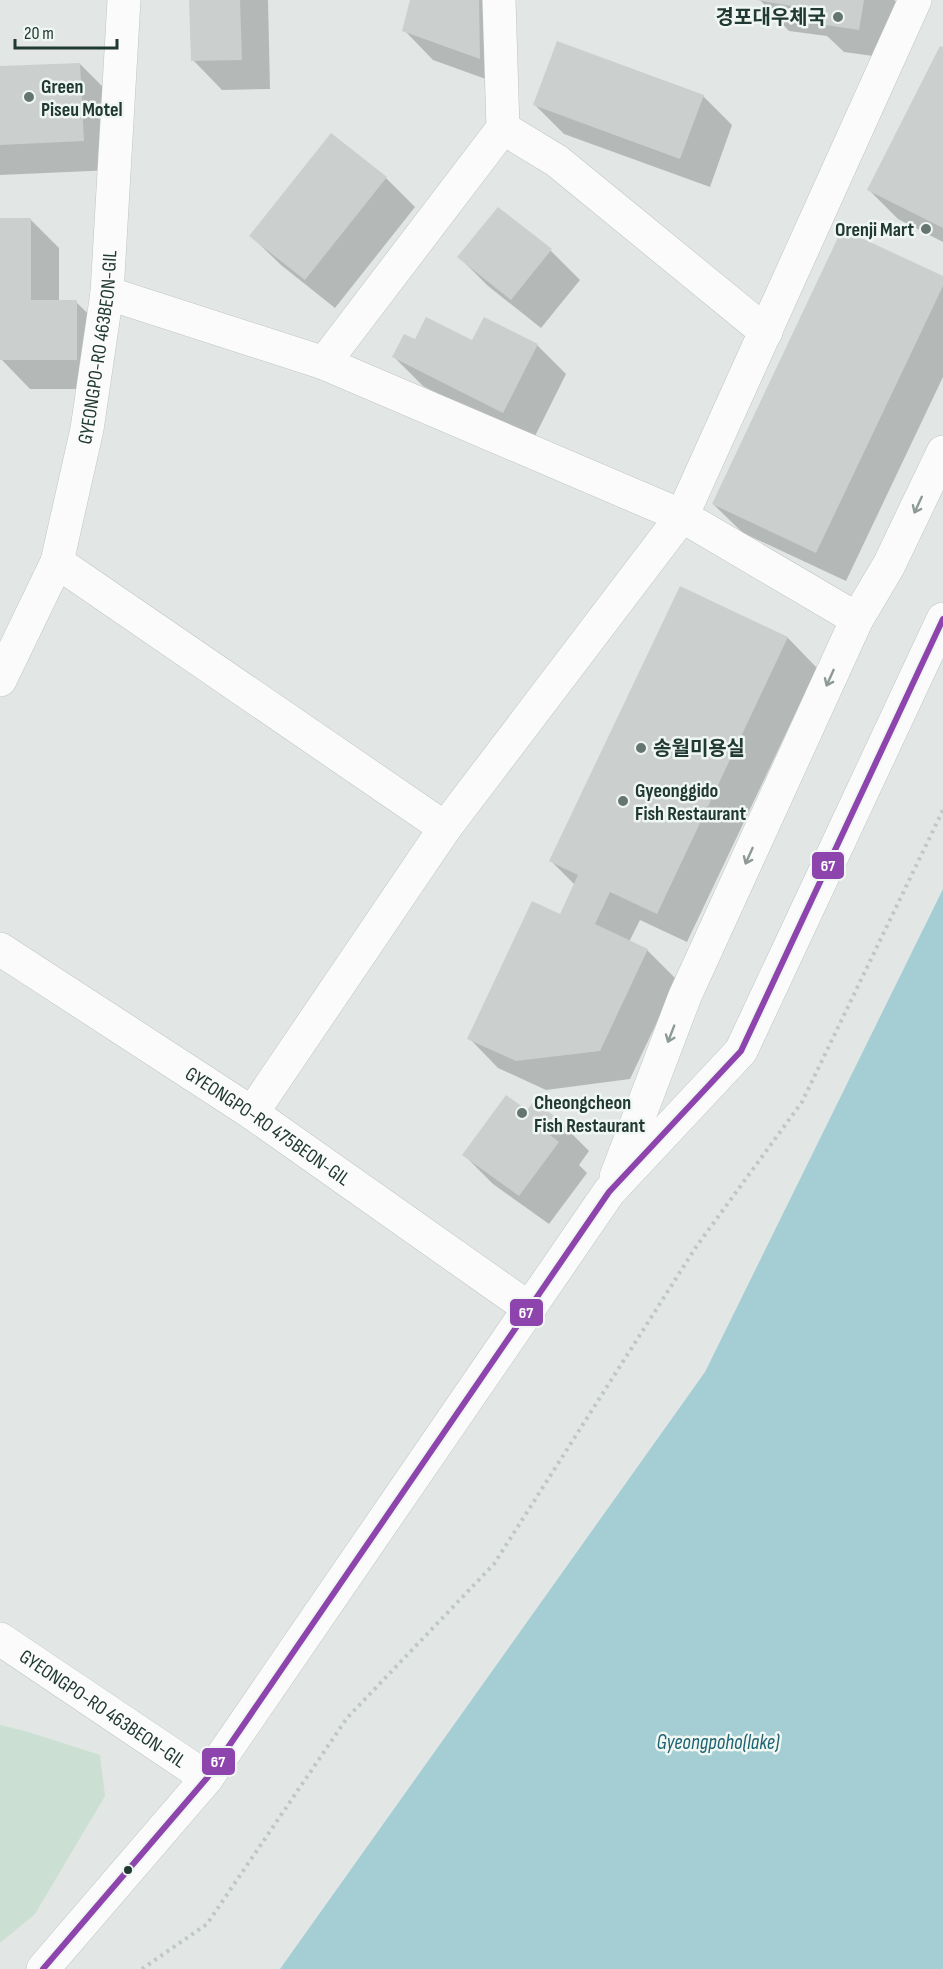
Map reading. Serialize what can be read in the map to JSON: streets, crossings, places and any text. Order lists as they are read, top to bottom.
{
  "streets": {
    "street": ["GYEONGPO-RO 463BEON-GIL", "GYEONGPO-RO 475BEON-GIL"]
  },
  "water": ["Gyeongpoho(lake)"],
  "places": [
    "경포대우체국",
    "Green Piseu Motel",
    "Orenji Mart",
    "송월미용실",
    "Gyeonggido Fish Restaurant",
    "Cheongcheon Fish Restaurant"
  ],
  "lines": ["transit line 67"],
  "scale_bar": "20 m"
}
